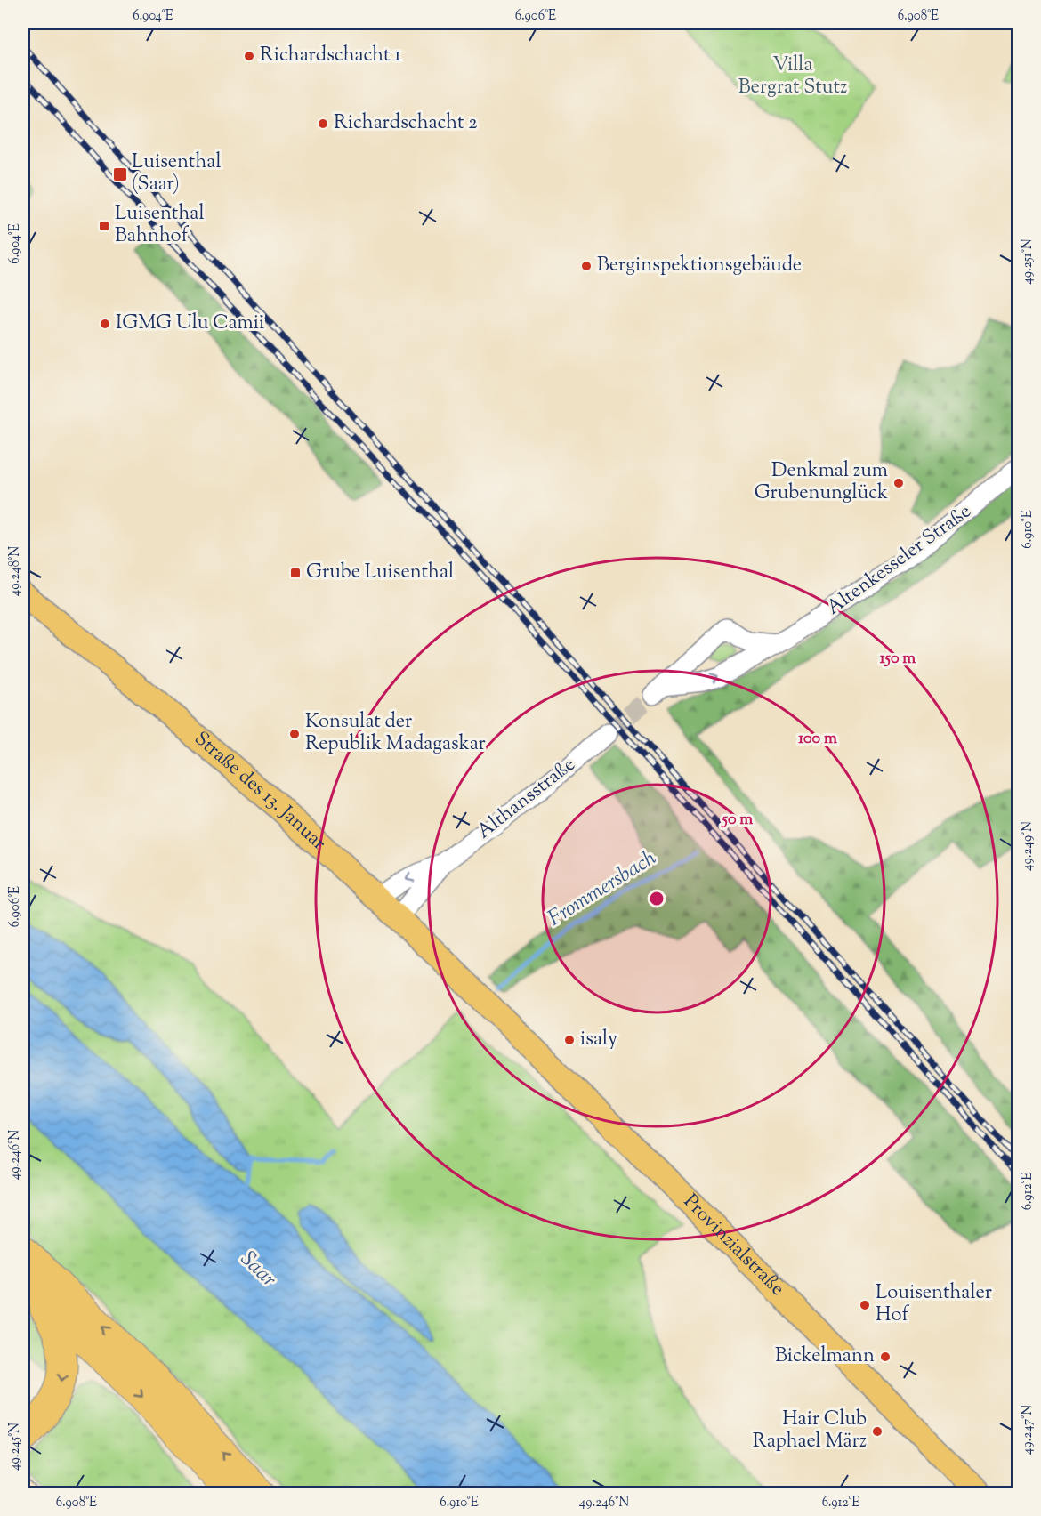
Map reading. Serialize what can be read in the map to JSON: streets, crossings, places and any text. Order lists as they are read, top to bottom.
{
  "streets": {
    "main road": ["Straße des 13. Januar", "Provinzialstraße"],
    "street": ["Altenkesseler Straße", "Althansstraße"]
  },
  "crossings": [
    ["Straße des 13. Januar", "Althansstraße"],
    ["Straße des 13. Januar", "Provinzialstraße"]
  ],
  "water": ["Frommersbach", "Saar"],
  "parks": ["Villa Bergrat Stutz"],
  "places": {
    "other": [
      "Richardschacht 1",
      "Richardschacht 2",
      "Berginspektionsgebäude",
      "IGMG Ulu Camii",
      "Denkmal zum Grubenunglück",
      "Konsulat der Republik Madagaskar",
      "isaly",
      "Louisenthaler Hof",
      "Bickelmann",
      "Hair Club Raphael März"
    ],
    "transit": ["Luisenthal (Saar)", "Luisenthal Bahnhof", "Grube Luisenthal"]
  },
  "coordinates": [
    "6.904°E",
    "6.906°E",
    "6.908°E",
    "49.251°N",
    "6.910°E",
    "49.248°N",
    "49.249°N",
    "49.246°N",
    "6.912°E",
    "49.247°N",
    "49.245°N"
  ],
  "rings": ["150 m", "100 m", "50 m"]
}
